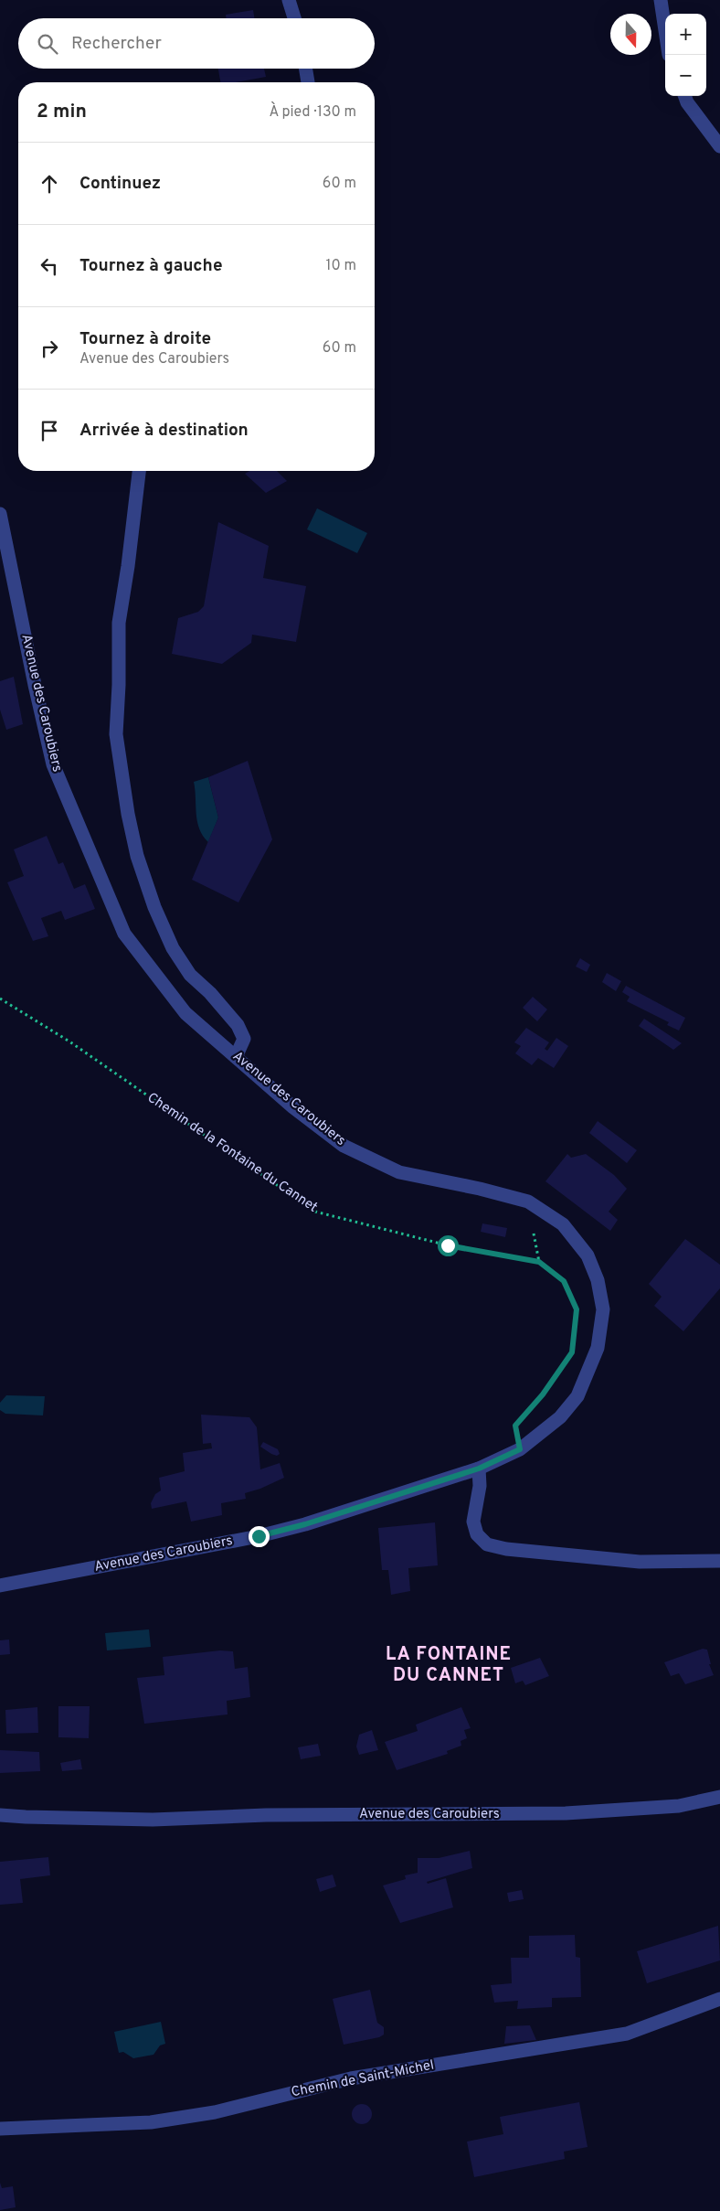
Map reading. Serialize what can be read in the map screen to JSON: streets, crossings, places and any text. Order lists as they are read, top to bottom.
{
  "streets": {
    "street": ["Avenue des Caroubiers", "Chemin de Saint-Michel"],
    "path": ["Chemin de la Fontaine du Cannet"]
  },
  "districts": ["LA FONTAINE DU CANNET"],
  "north": "bottom",
  "page": {
    "map_buttons": ["+", "−"],
    "search": "Rechercher",
    "heading": ["2 min", "À pied · 130 m"],
    "list": [
      ["Continuez", "60 m"],
      ["Tournez à gauche", "10 m"],
      ["Tournez à droite", "Avenue des Caroubiers", "60 m"],
      "Arrivée à destination"
    ]
  }
}
